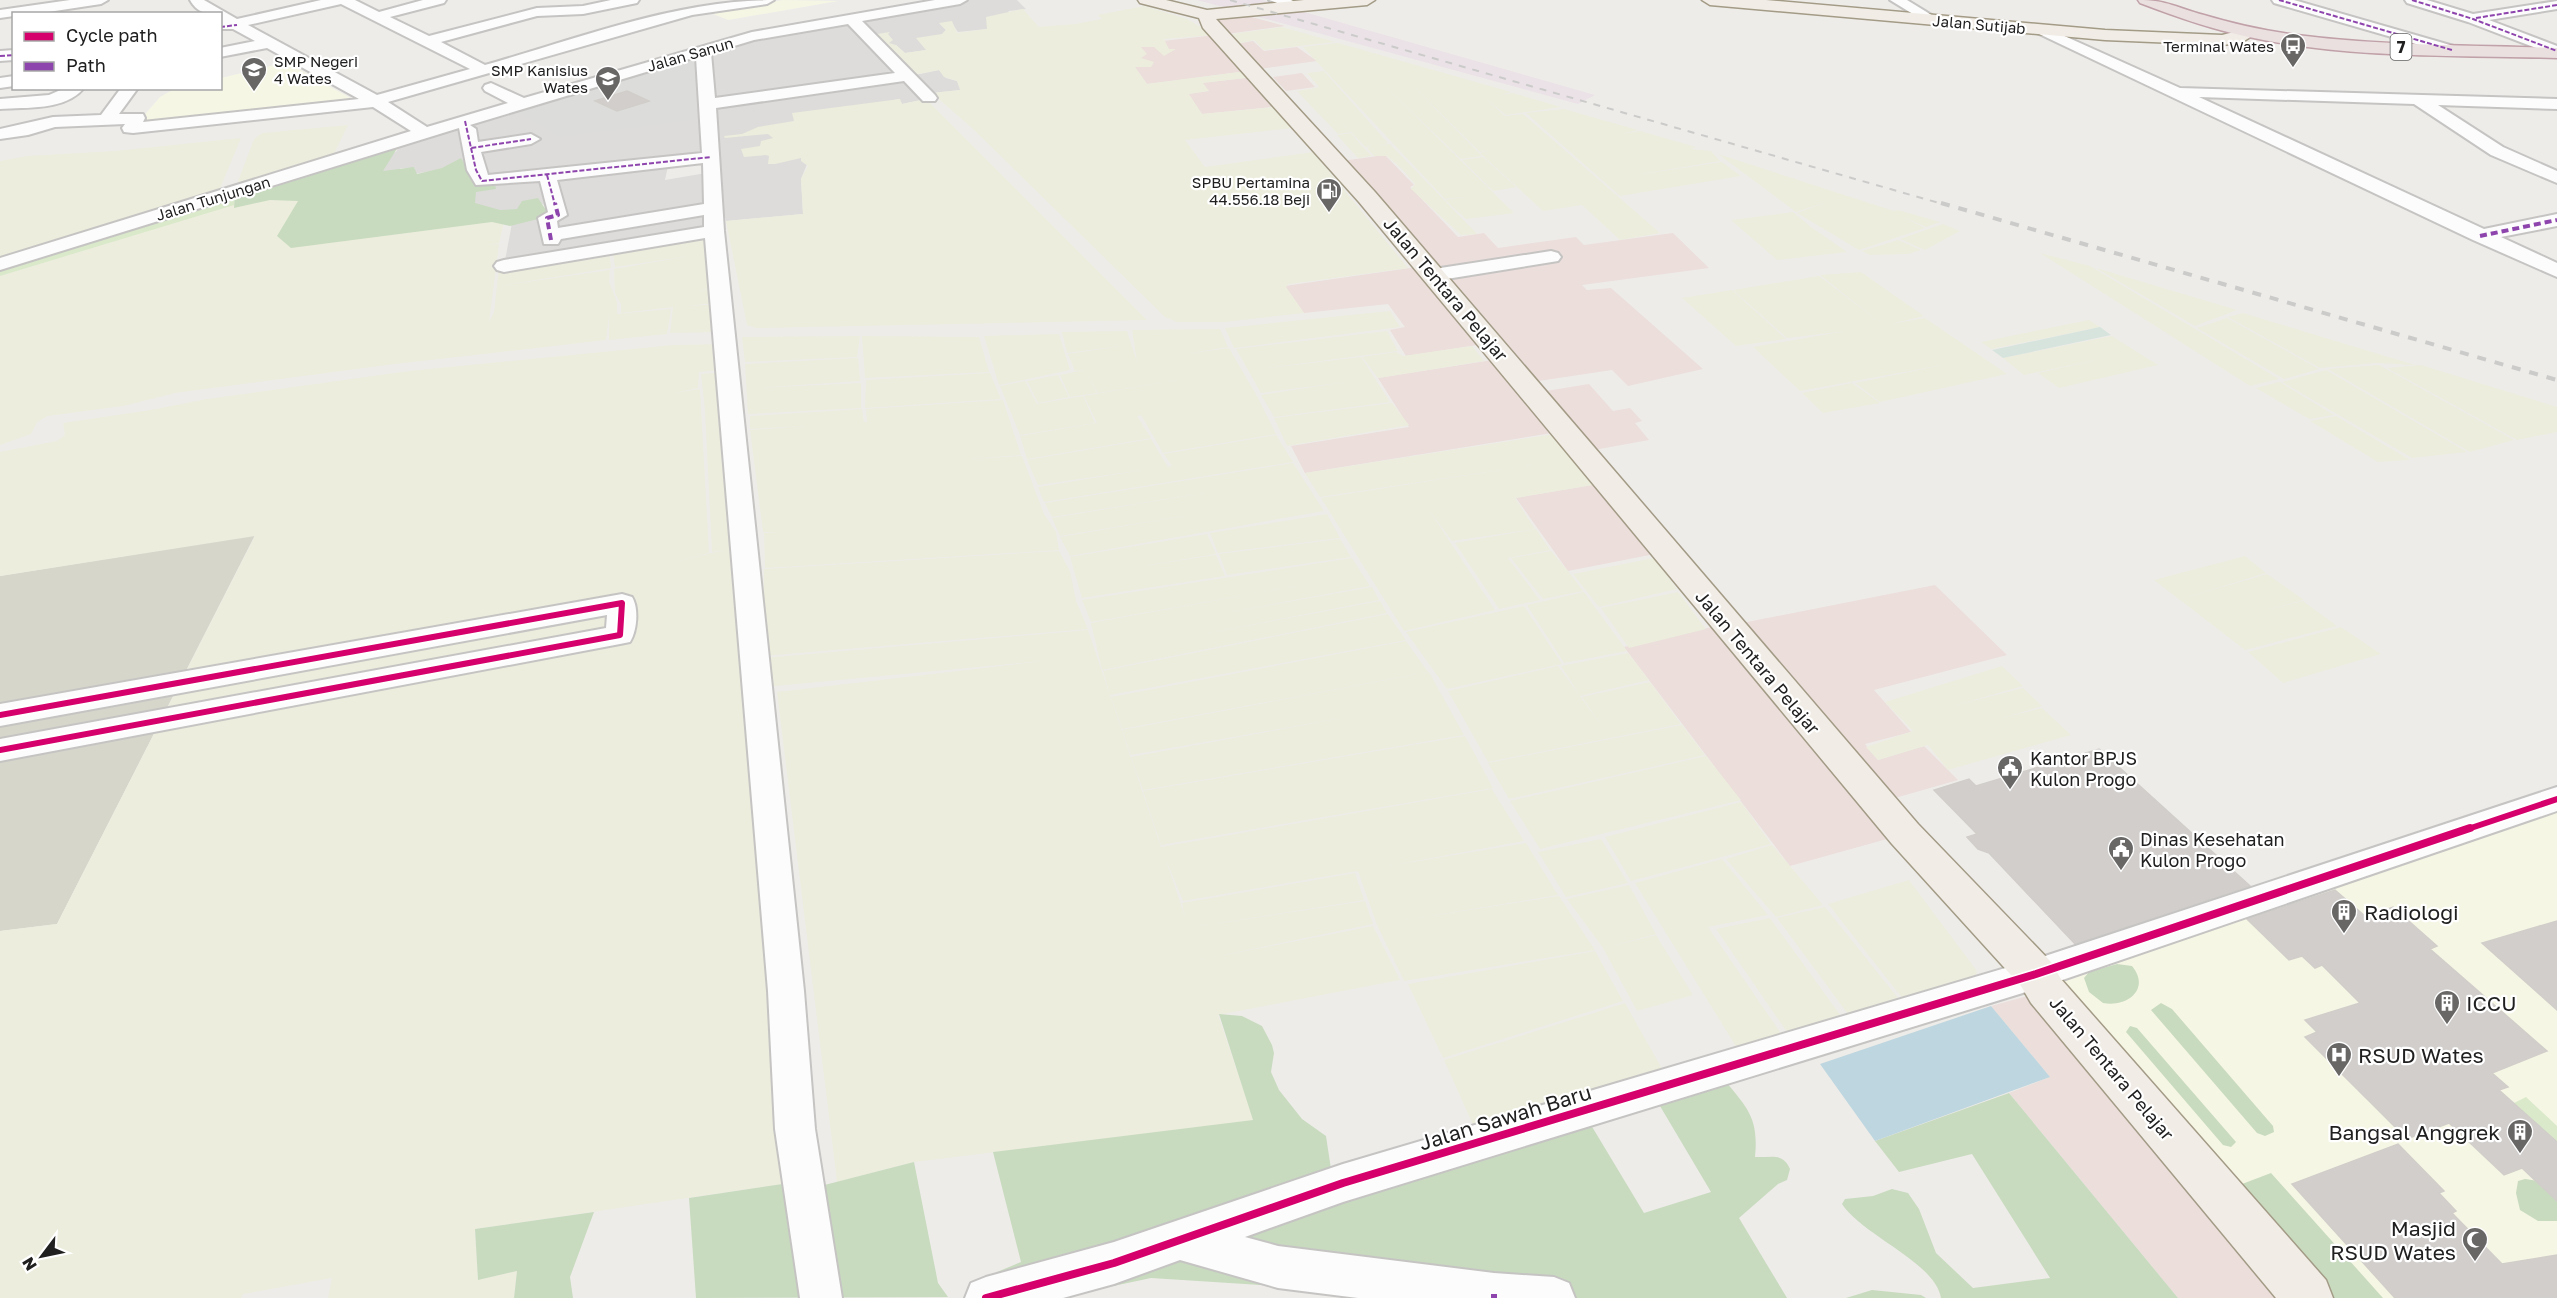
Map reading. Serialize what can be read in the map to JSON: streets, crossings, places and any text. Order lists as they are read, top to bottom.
{
  "streets": {
    "highway": ["7"],
    "main road": ["Jalan Sutijab", "Jalan Tentara Pelajar"],
    "street": ["Jalan Sanun", "Jalan Tunjungan", "Jalan Sawah Baru"]
  },
  "crossings": [
    ["Jalan Sutijab", "7"],
    ["Jalan Sanun", "Jalan Tunjungan"],
    ["Jalan Tentara Pelajar", "Jalan Sawah Baru"]
  ],
  "places": {
    "bus stop": ["Terminal Wates"],
    "school or university": ["SMP Negeri 4 Wates", "SMP Kanisius Wates"],
    "fuel station": ["SPBU Pertamina 44.556.18 Beji"],
    "public building": ["Kantor BPJS Kulon Progo", "Dinas Kesehatan Kulon Progo"],
    "building": ["Radiologi", "ICCU", "Bangsal Anggrek"],
    "hospital": ["RSUD Wates"],
    "mosque": ["Masjid RSUD Wates"]
  },
  "legend": ["Cycle path", "Path"],
  "north": "bottom left"
}
